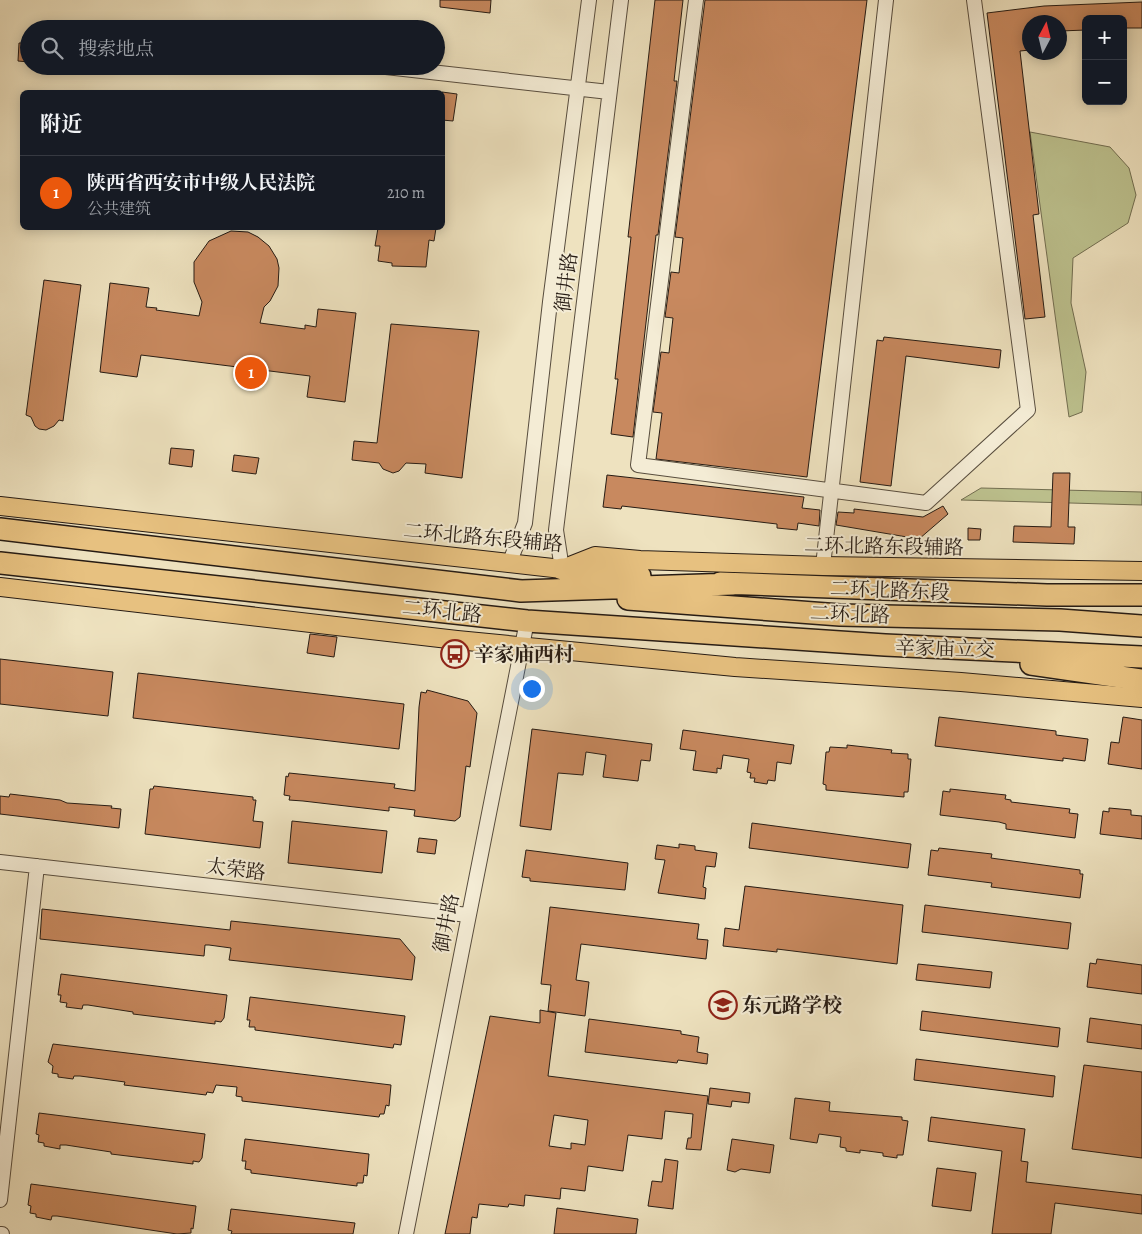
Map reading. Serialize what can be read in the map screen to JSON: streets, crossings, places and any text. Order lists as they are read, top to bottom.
{
  "streets": {
    "highway": ["二环北路东段", "二环北路", "辛家庙立交"],
    "main road": ["二环北路东段辅路"],
    "street": ["御井路", "太荣路"]
  },
  "crossings": [
    ["御井路", "二环北路东段辅路"],
    ["御井路", "二环北路"],
    ["御井路", "太荣路"],
    ["二环北路东段", "二环北路"],
    ["二环北路", "辛家庙立交"]
  ],
  "places": {
    "bus stop": ["辛家庙西村"],
    "school or university": ["东元路学校"]
  },
  "north": "top",
  "page": {
    "map_buttons": ["+", "−"],
    "search": "搜索地点",
    "heading": "附近",
    "list": [
      {
        "mark": "1",
        "name": "陕西省西安市中级人民法院",
        "note": "公共建筑",
        "value": "210 m"
      }
    ],
    "pins": "1"
  }
}
